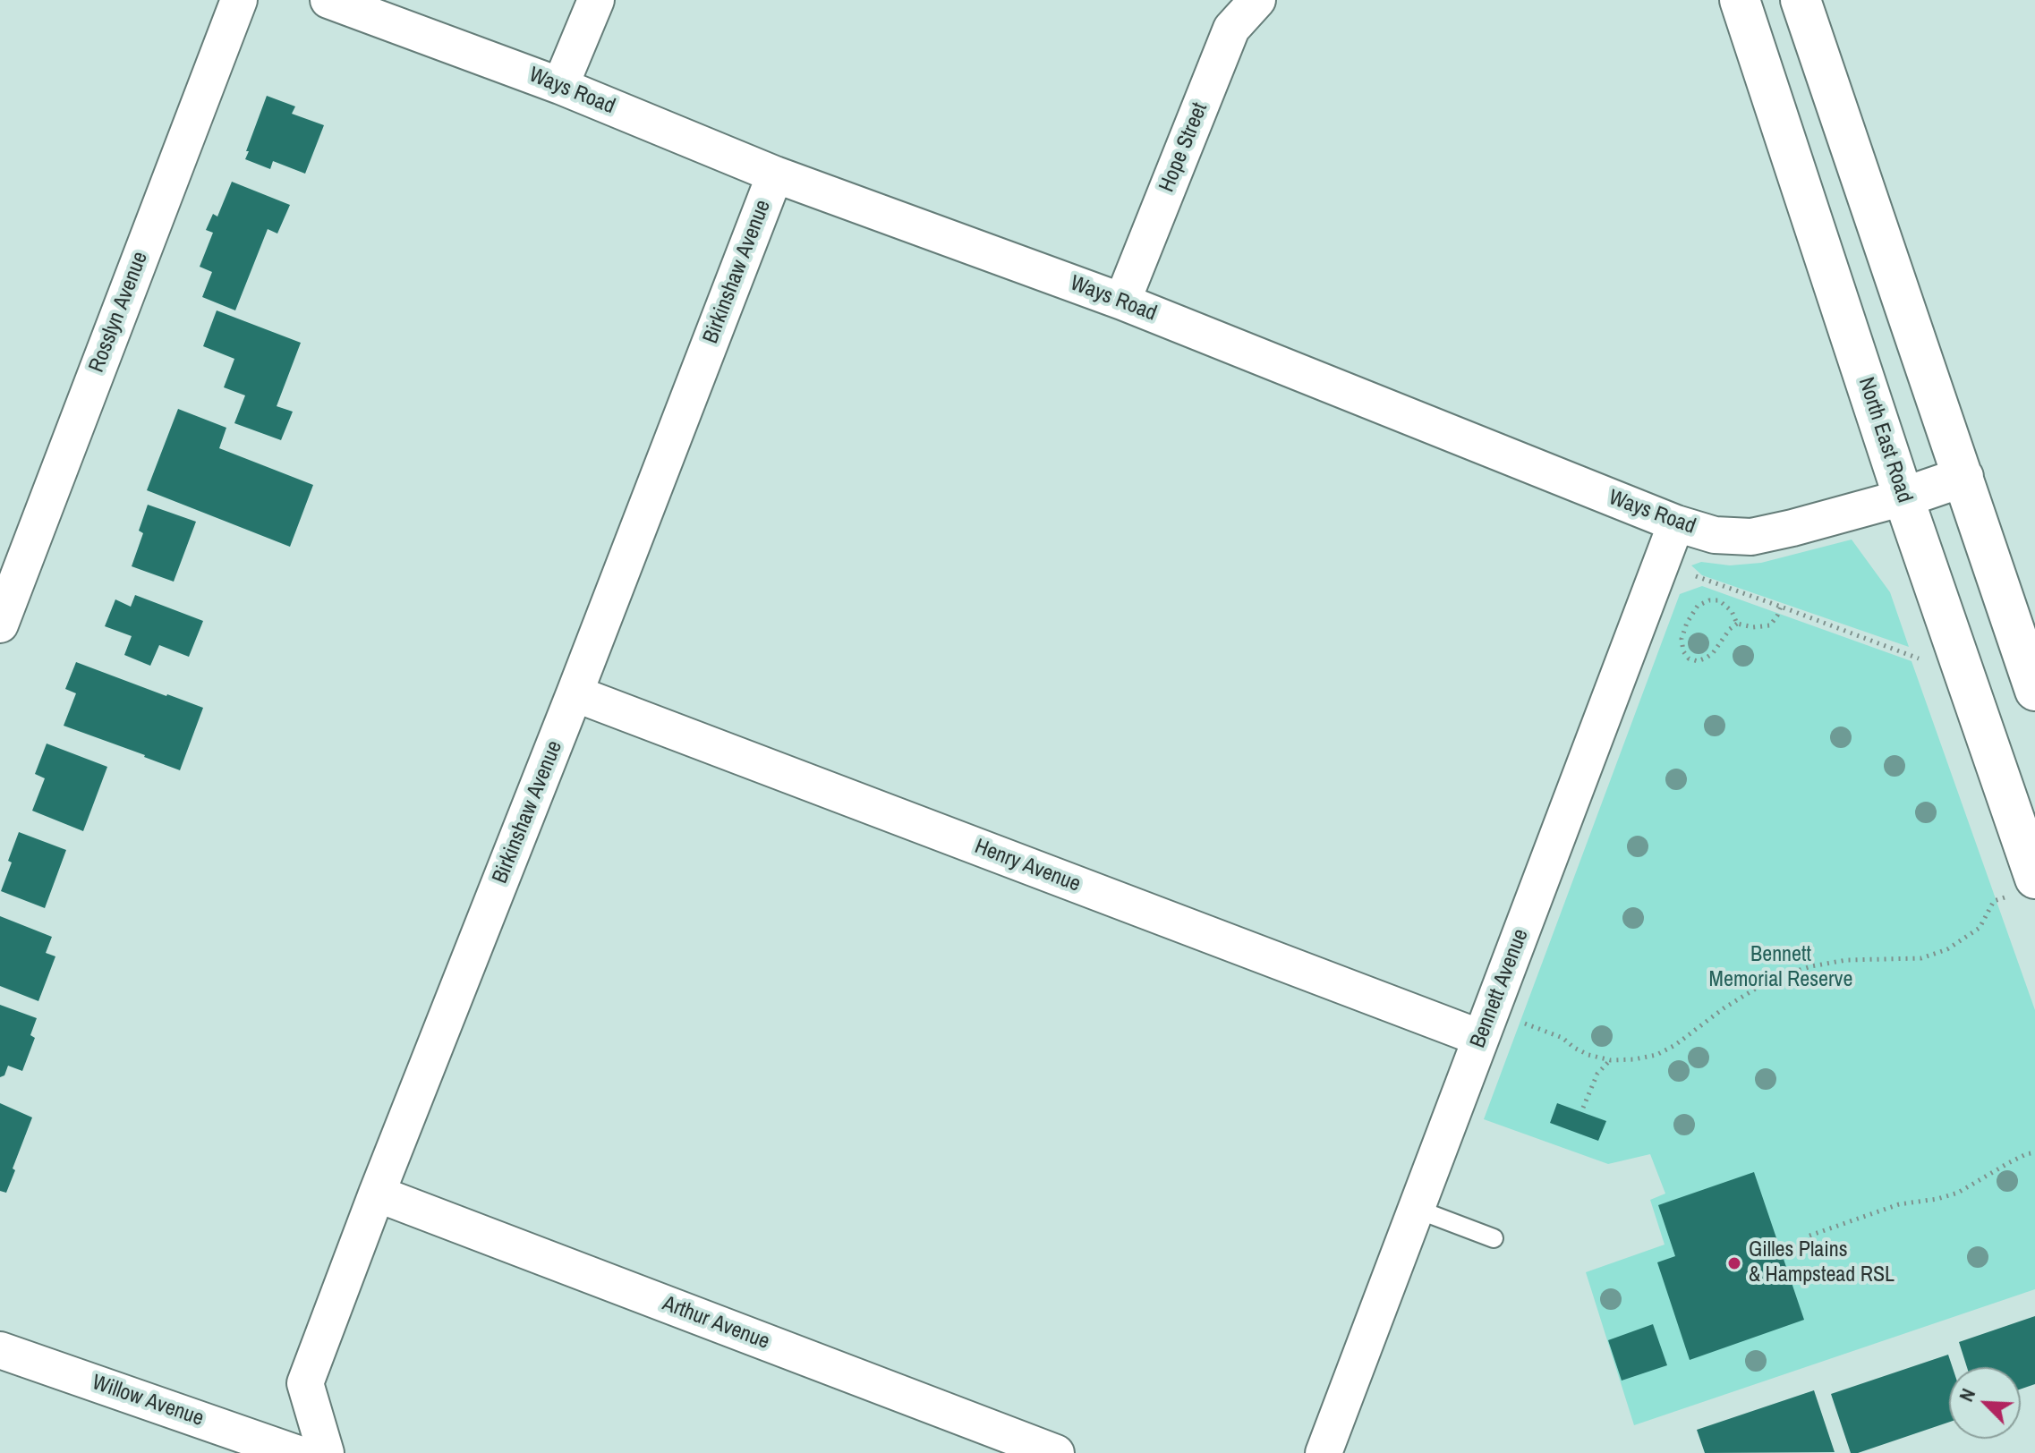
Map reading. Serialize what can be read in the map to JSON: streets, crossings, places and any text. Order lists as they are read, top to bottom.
{
  "streets": {
    "highway": ["North East Road"],
    "street": [
      "Ways Road",
      "Hope Street",
      "Birkinshaw Avenue",
      "Rosslyn Avenue",
      "Henry Avenue",
      "Bennett Avenue",
      "Arthur Avenue",
      "Willow Avenue"
    ]
  },
  "crossings": [
    ["Ways Road", "Hope Street"],
    ["Ways Road", "Birkinshaw Avenue"],
    ["Ways Road", "North East Road"],
    ["Ways Road", "Bennett Avenue"],
    ["Birkinshaw Avenue", "Henry Avenue"],
    ["Birkinshaw Avenue", "Arthur Avenue"],
    ["Henry Avenue", "Bennett Avenue"]
  ],
  "parks": ["Bennett Memorial Reserve"],
  "places": ["Gilles Plains & Hampstead RSL"],
  "north": "top left"
}
